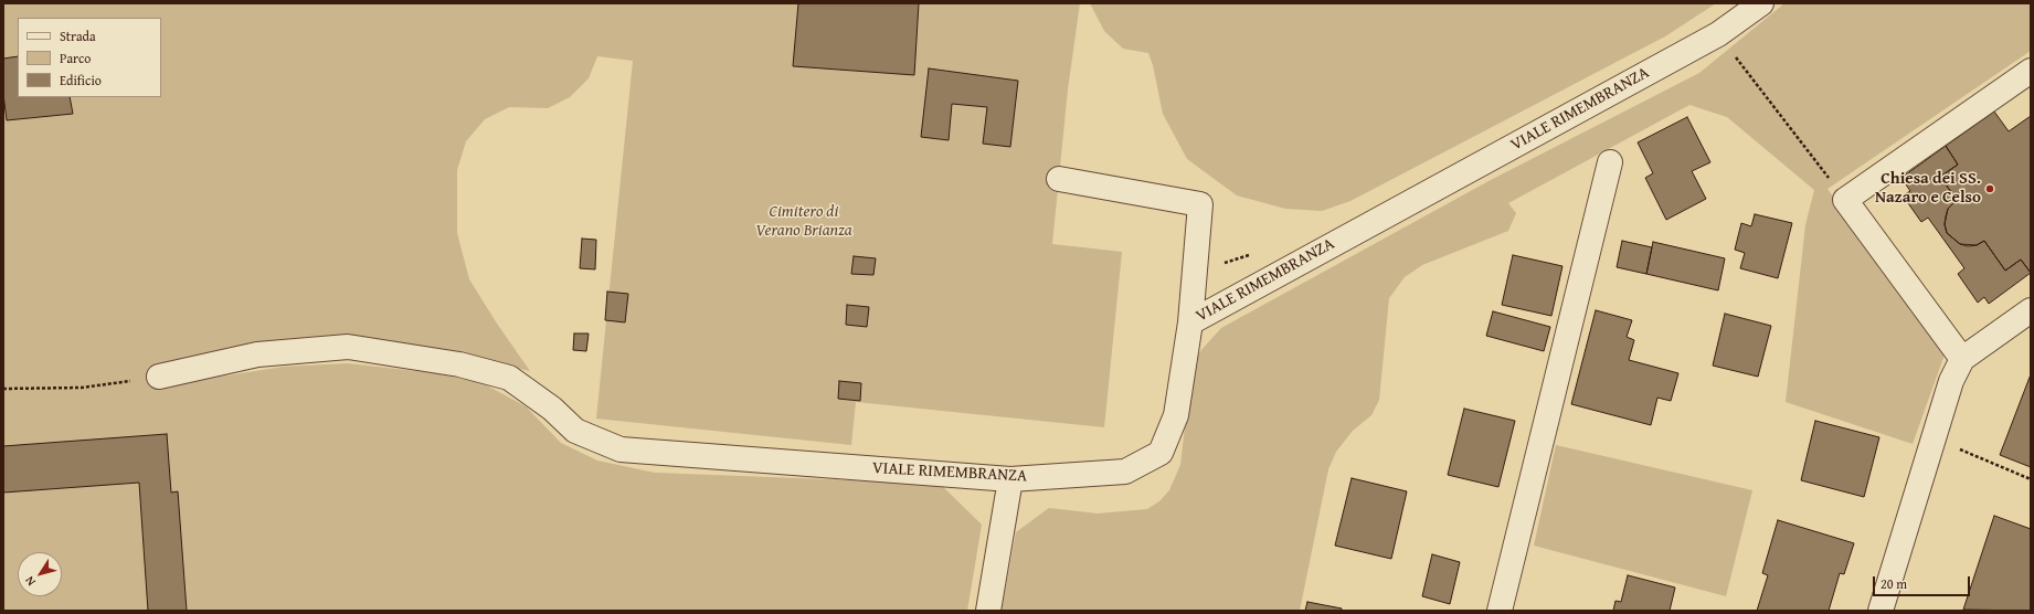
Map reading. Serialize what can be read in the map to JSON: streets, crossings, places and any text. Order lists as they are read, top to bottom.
{
  "streets": {
    "street": ["VIALE RIMEMBRANZA"]
  },
  "parks": ["Cimitero di Verano Brianza"],
  "places": ["Chiesa dei SS. Nazaro e Celso"],
  "legend": ["Strada", "Parco", "Edificio"],
  "scale_bar": "20 m",
  "north": "bottom left"
}
